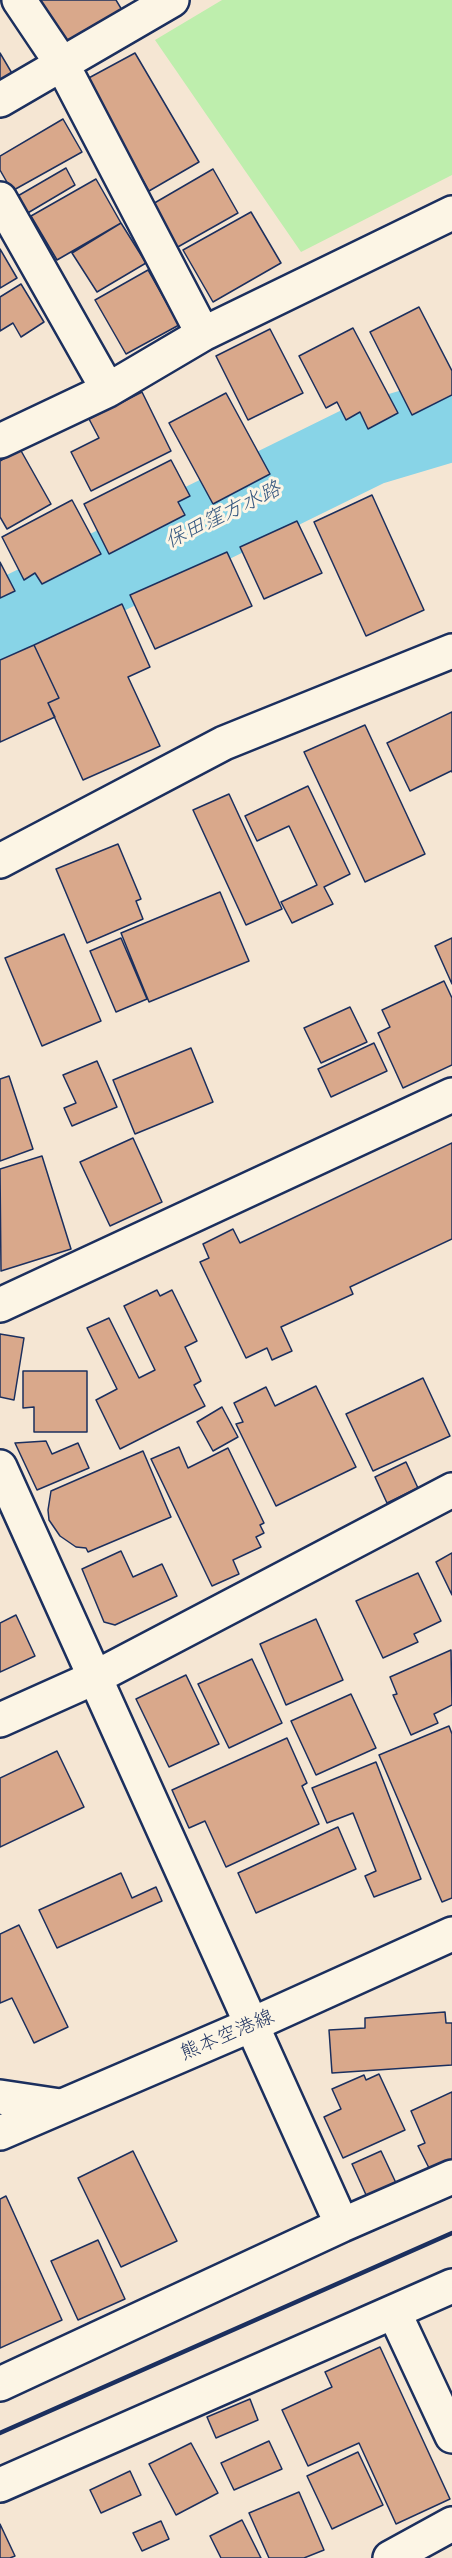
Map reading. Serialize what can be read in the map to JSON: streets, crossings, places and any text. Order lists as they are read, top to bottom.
{
  "streets": {
    "street": ["熊本空港線"]
  },
  "water": ["保田窪方水路"]
}
